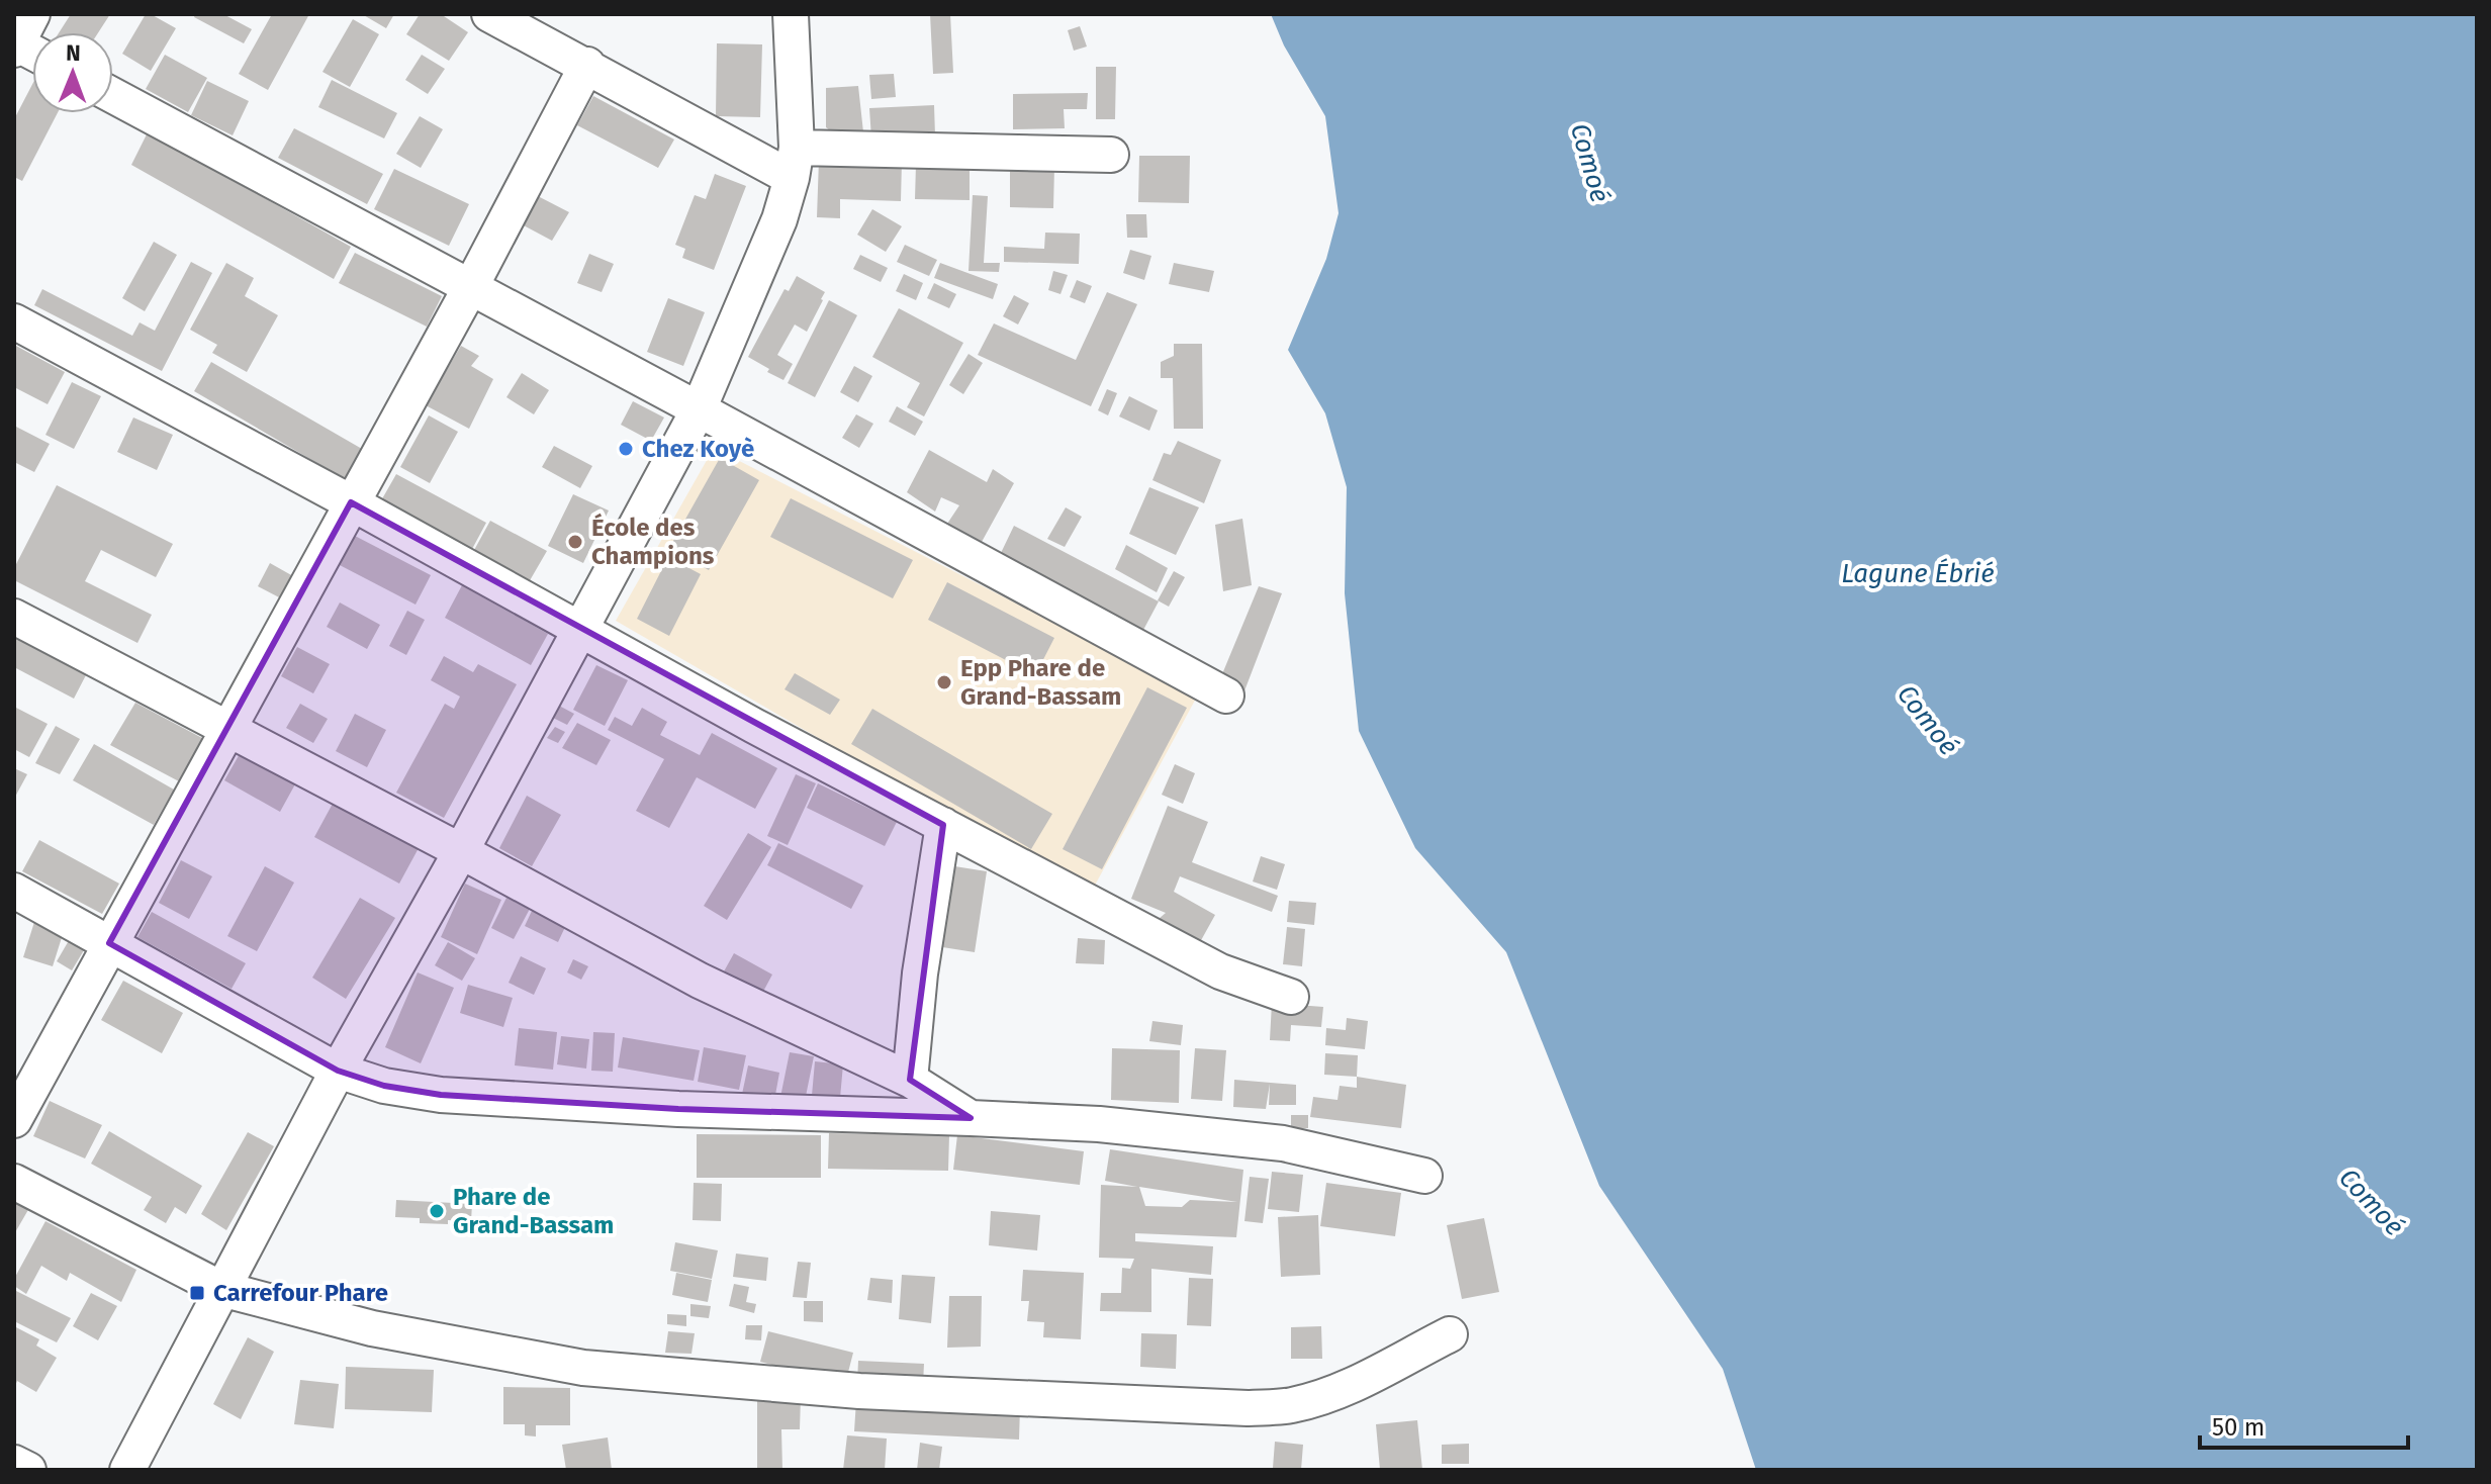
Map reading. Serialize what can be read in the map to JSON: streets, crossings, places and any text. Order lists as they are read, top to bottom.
{
  "water": ["Comoé", "Lagune Ébrié"],
  "places": {
    "other": [
      "Chez Koyè",
      "École des Champions",
      "Epp Phare de Grand-Bassam",
      "Phare de Grand-Bassam"
    ],
    "transit": ["Carrefour Phare"]
  },
  "scale_bar": "50 m",
  "north": "top"
}
